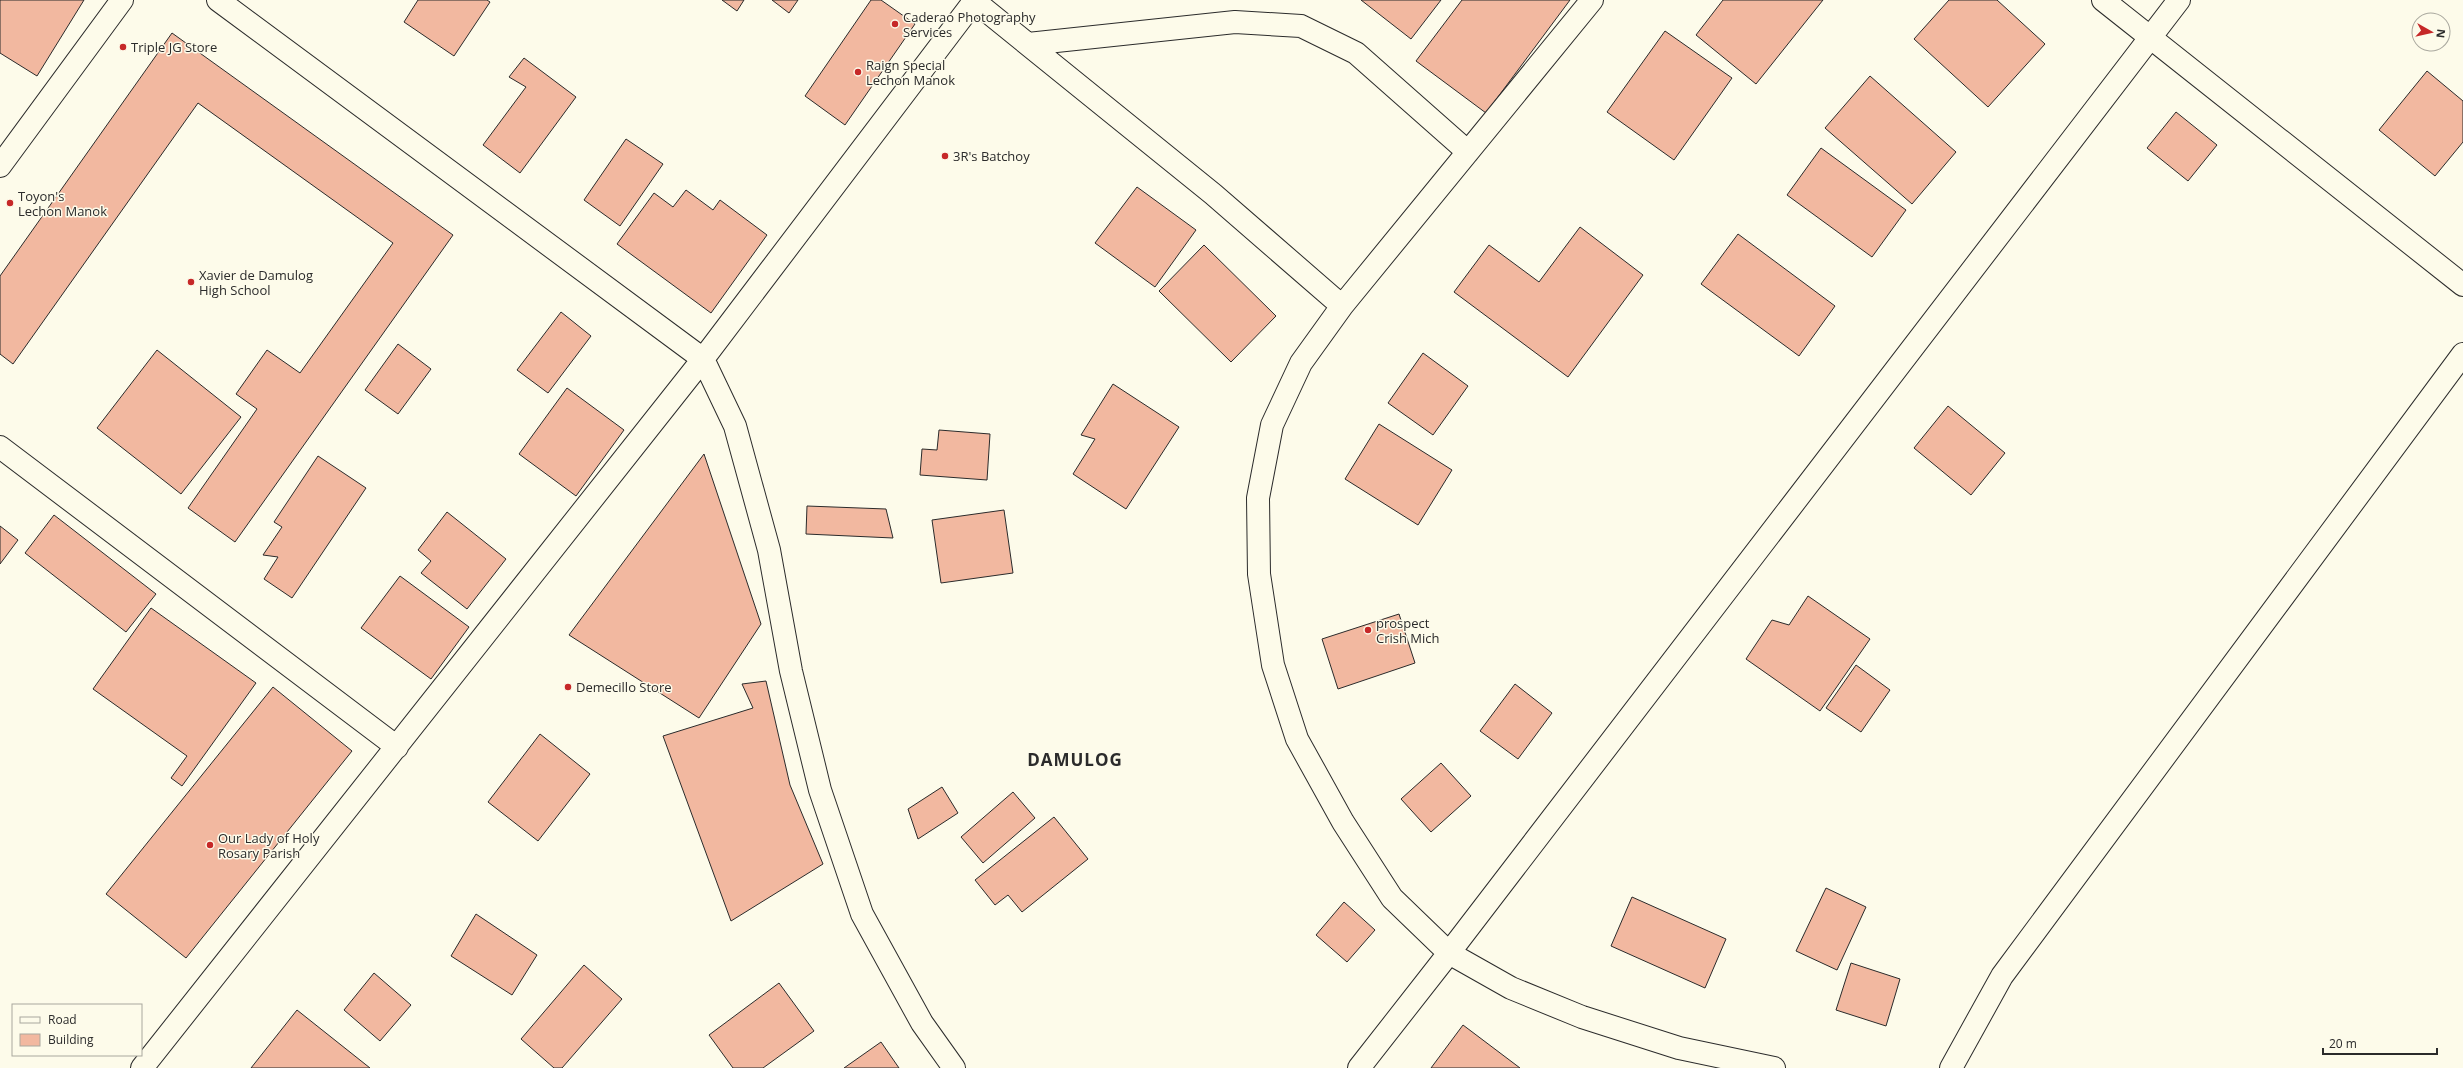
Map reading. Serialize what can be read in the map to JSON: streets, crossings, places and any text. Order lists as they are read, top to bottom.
{
  "districts": ["DAMULOG"],
  "places": [
    "Caderao Photography Services",
    "Triple JG Store",
    "Raign Special Lechon Manok",
    "3R's Batchoy",
    "Toyon's Lechon Manok",
    "Xavier de Damulog High School",
    "prospect Crish Mich",
    "Demecillo Store",
    "Our Lady of Holy Rosary Parish"
  ],
  "legend": ["Road", "Building"],
  "scale_bar": "20 m",
  "north": "right"
}
